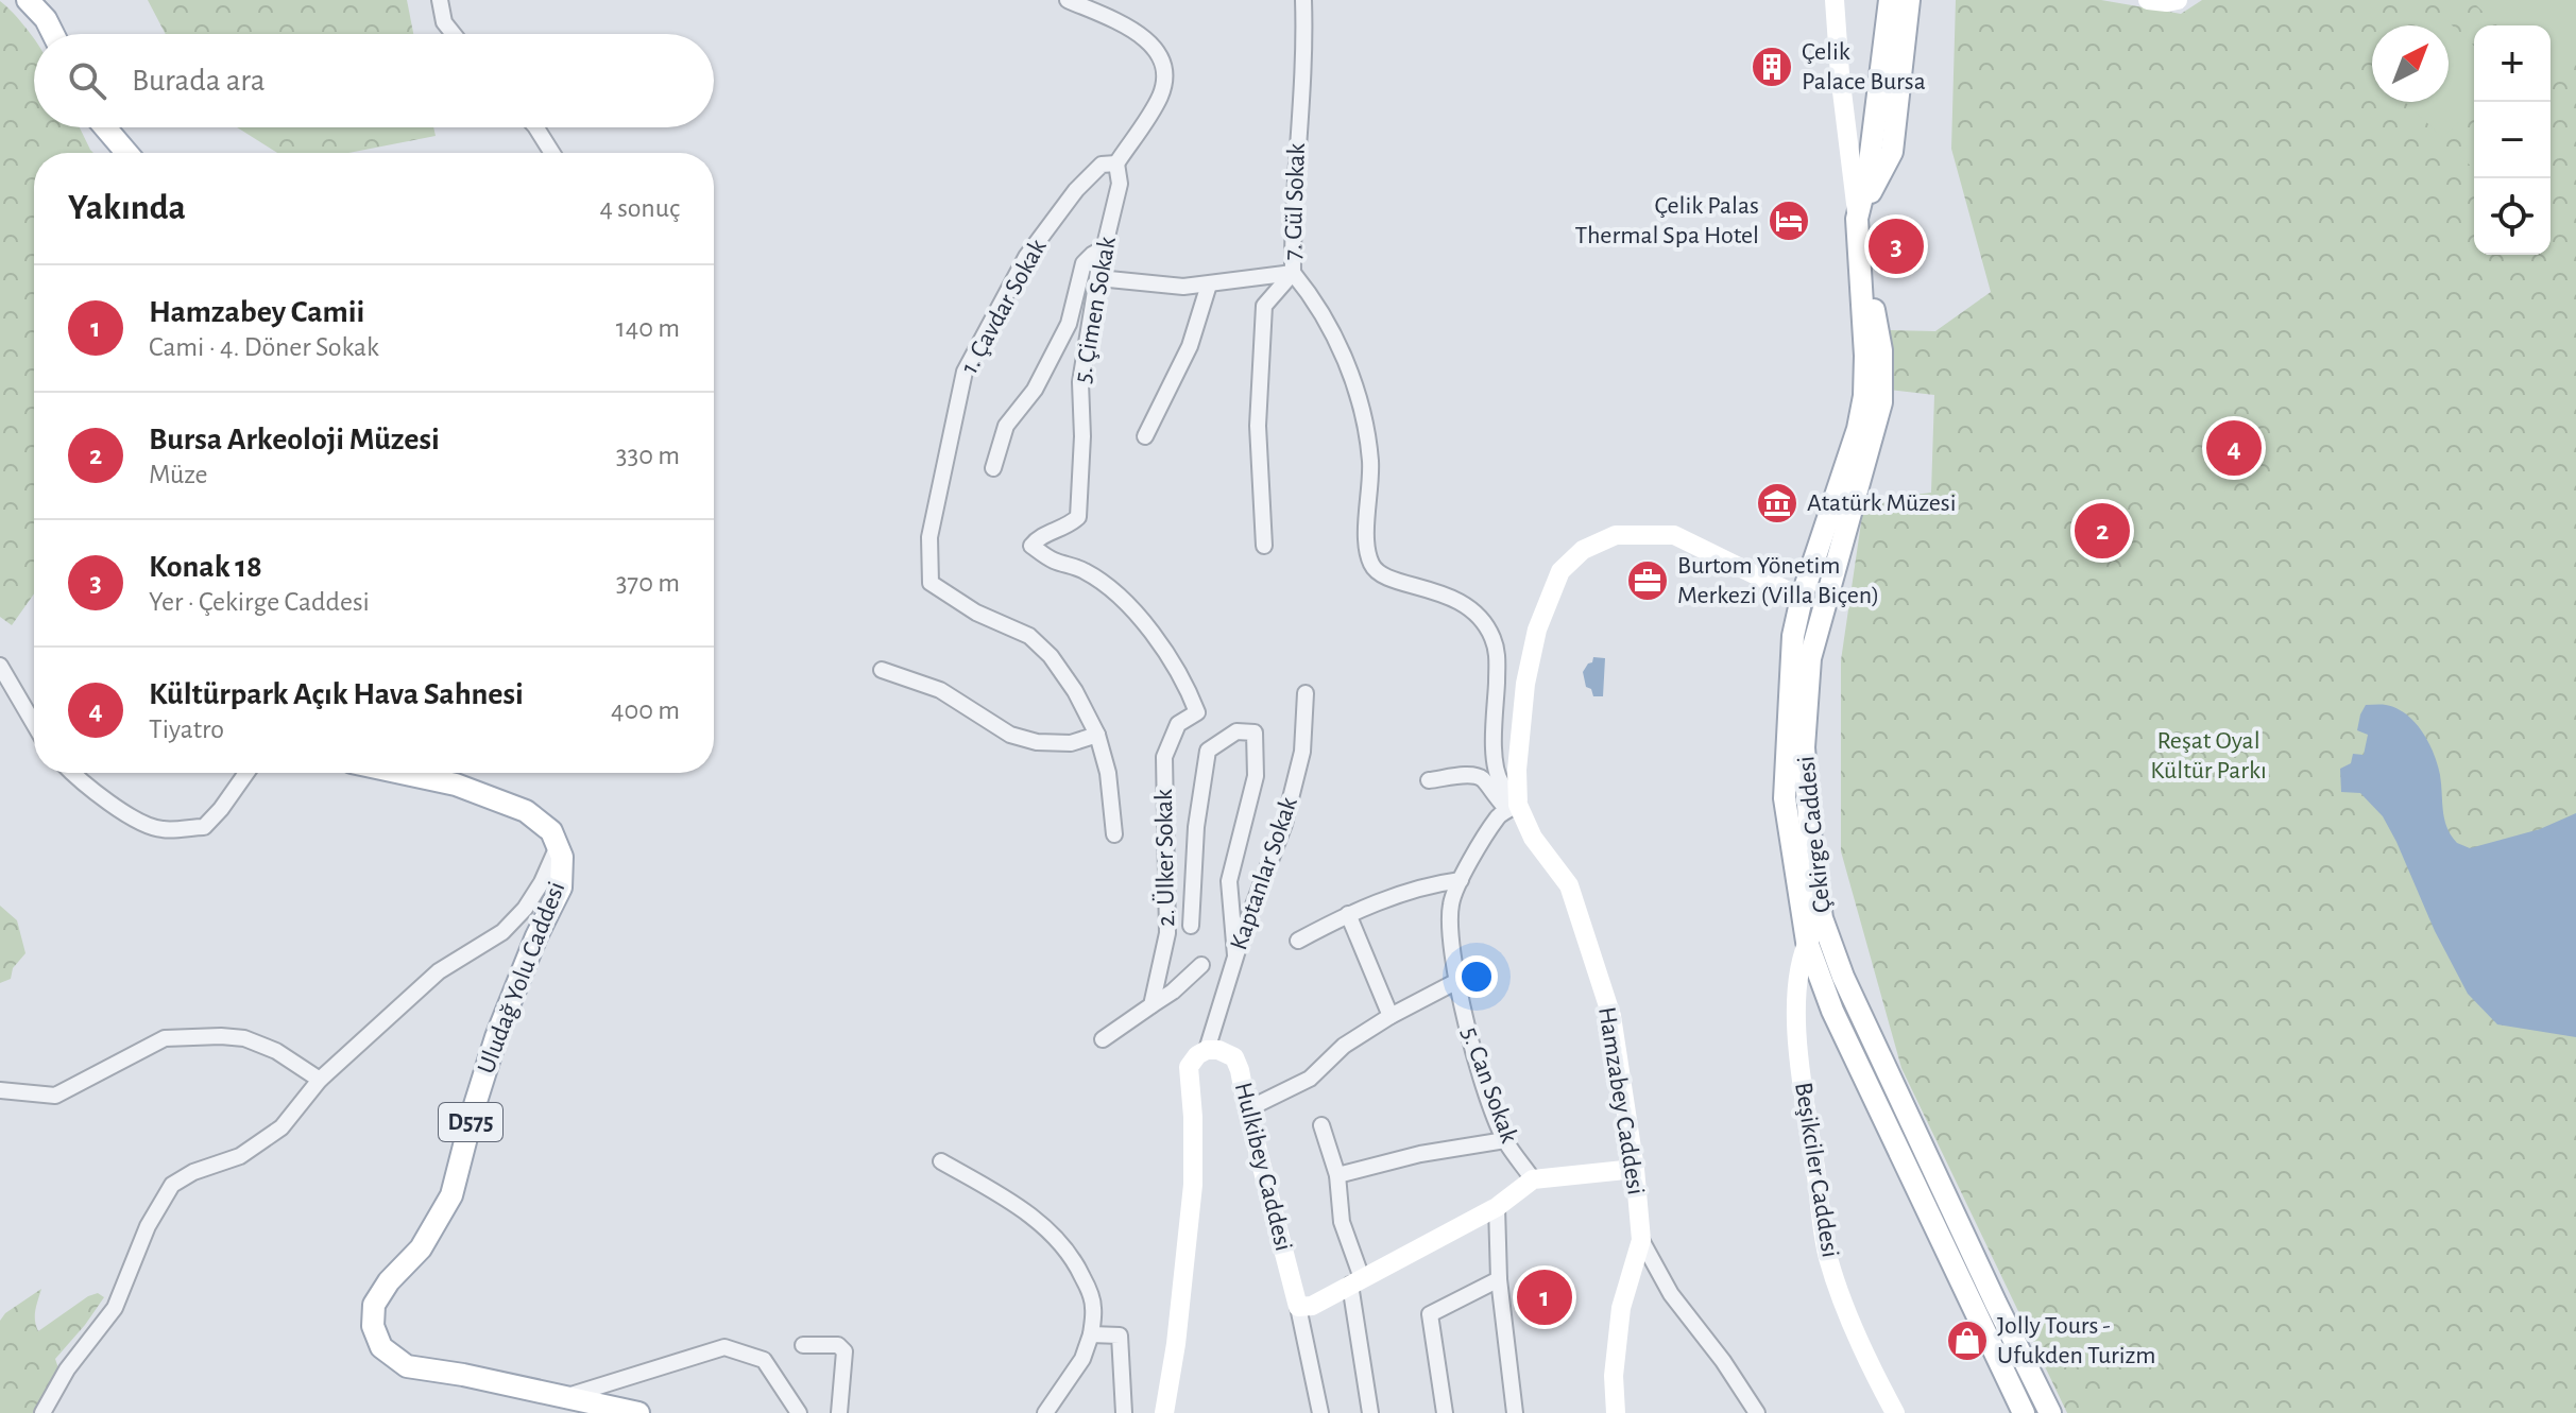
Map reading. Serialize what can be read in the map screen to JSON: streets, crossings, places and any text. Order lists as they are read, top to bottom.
{
  "streets": {
    "main road": [
      "Çekirge Caddesi",
      "Uludağ Yolu Caddesi",
      "Hamzabey Caddesi",
      "D575",
      "Hulkibey Caddesi",
      "Beşikciler Caddesi"
    ],
    "street": [
      "7. Gül Sokak",
      "1. Çavdar Sokak",
      "5. Çimen Sokak",
      "2. Ülker Sokak",
      "Kaptanlar Sokak",
      "5. Can Sokak"
    ]
  },
  "crossings": [
    ["1. Çavdar Sokak", "5. Çimen Sokak"],
    ["5. Çimen Sokak", "2. Ülker Sokak"],
    ["Çekirge Caddesi", "Hamzabey Caddesi"],
    ["Çekirge Caddesi", "Beşikciler Caddesi"],
    ["Kaptanlar Sokak", "Hulkibey Caddesi"],
    ["5. Can Sokak", "Hamzabey Caddesi"]
  ],
  "parks": ["Reşat Oyal Kültür Parkı"],
  "places": {
    "building": ["Çelik Palace Bursa"],
    "hotel": ["Çelik Palas Thermal Spa Hotel"],
    "museum": ["Atatürk Müzesi"],
    "office": ["Burtom Yönetim Merkezi (Villa Biçen)"],
    "shop": ["Jolly Tours - Ufukden Turizm"]
  },
  "north": "top right",
  "page": {
    "map_buttons": ["+", "−"],
    "search": "Burada ara",
    "heading": ["Yakında", "4 sonuç"],
    "pins": [
      "3",
      "4",
      "2",
      "1"
    ],
    "list": [
      {
        "mark": "1",
        "name": "Hamzabey Camii",
        "note": "Cami · 4. Döner Sokak",
        "value": "140 m"
      },
      {
        "mark": "2",
        "name": "Bursa Arkeoloji Müzesi",
        "note": "Müze",
        "value": "330 m"
      },
      {
        "mark": "3",
        "name": "Konak 18",
        "note": "Yer · Çekirge Caddesi",
        "value": "370 m"
      },
      {
        "mark": "4",
        "name": "Kültürpark Açık Hava Sahnesi",
        "note": "Tiyatro",
        "value": "400 m"
      }
    ]
  }
}
